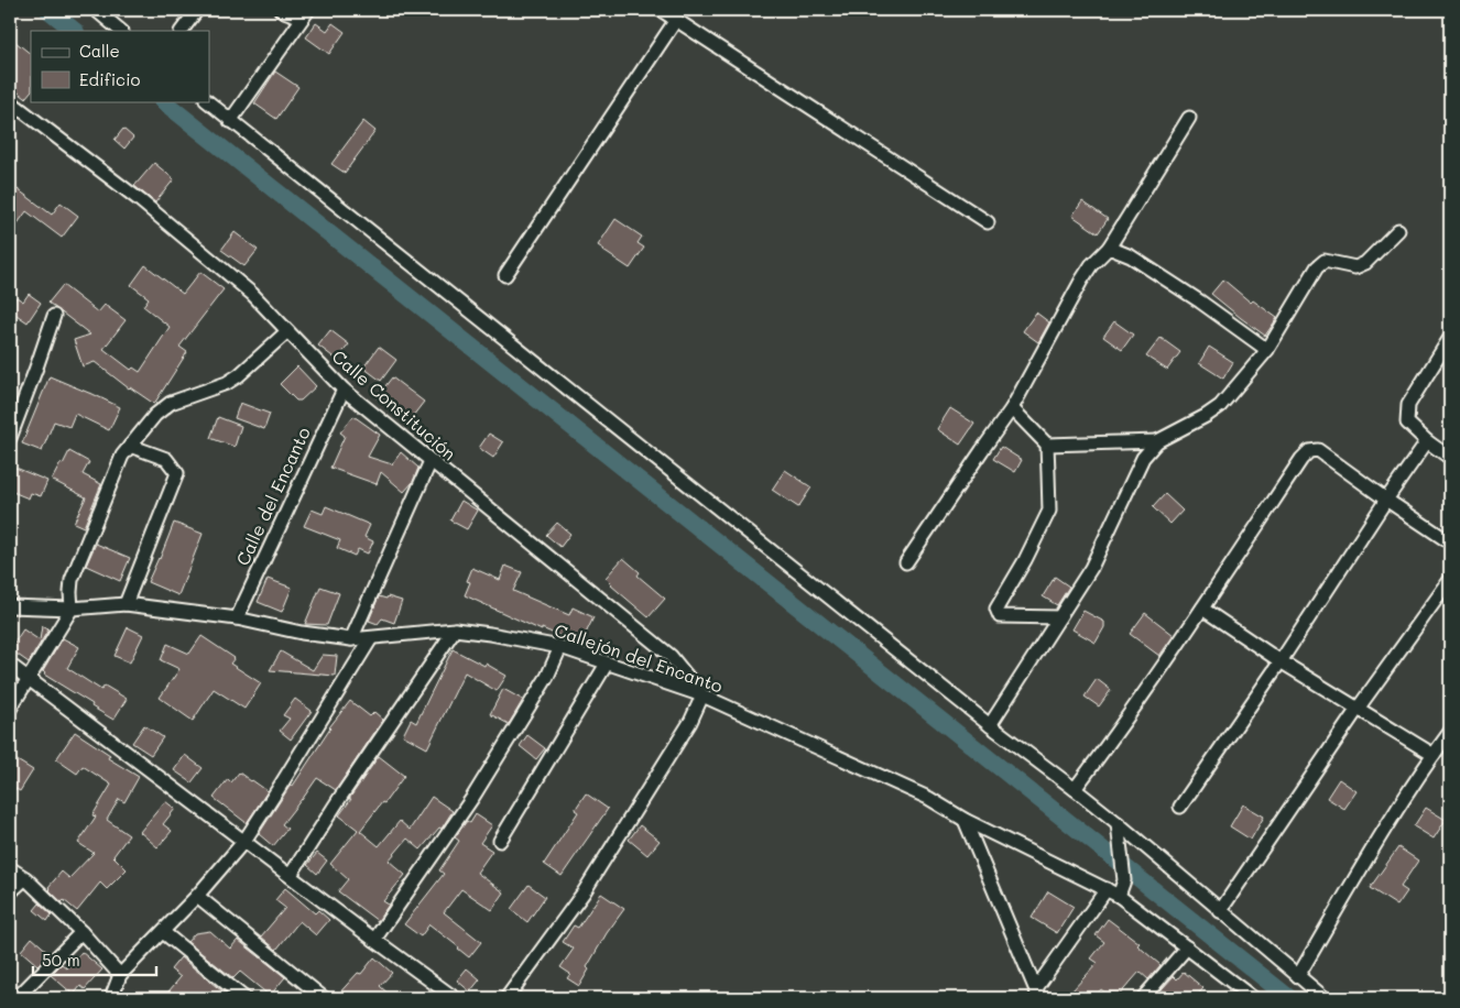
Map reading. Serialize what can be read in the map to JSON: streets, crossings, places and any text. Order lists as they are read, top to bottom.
{
  "streets": {
    "street": ["Calle Constitución", "Calle del Encanto", "Callejón del Encanto"]
  },
  "crossings": [
    ["Calle Constitución", "Calle del Encanto"],
    ["Calle Constitución", "Callejón del Encanto"],
    ["Calle del Encanto", "Callejón del Encanto"]
  ],
  "legend": ["Calle", "Edificio"],
  "scale_bar": "50 m"
}
